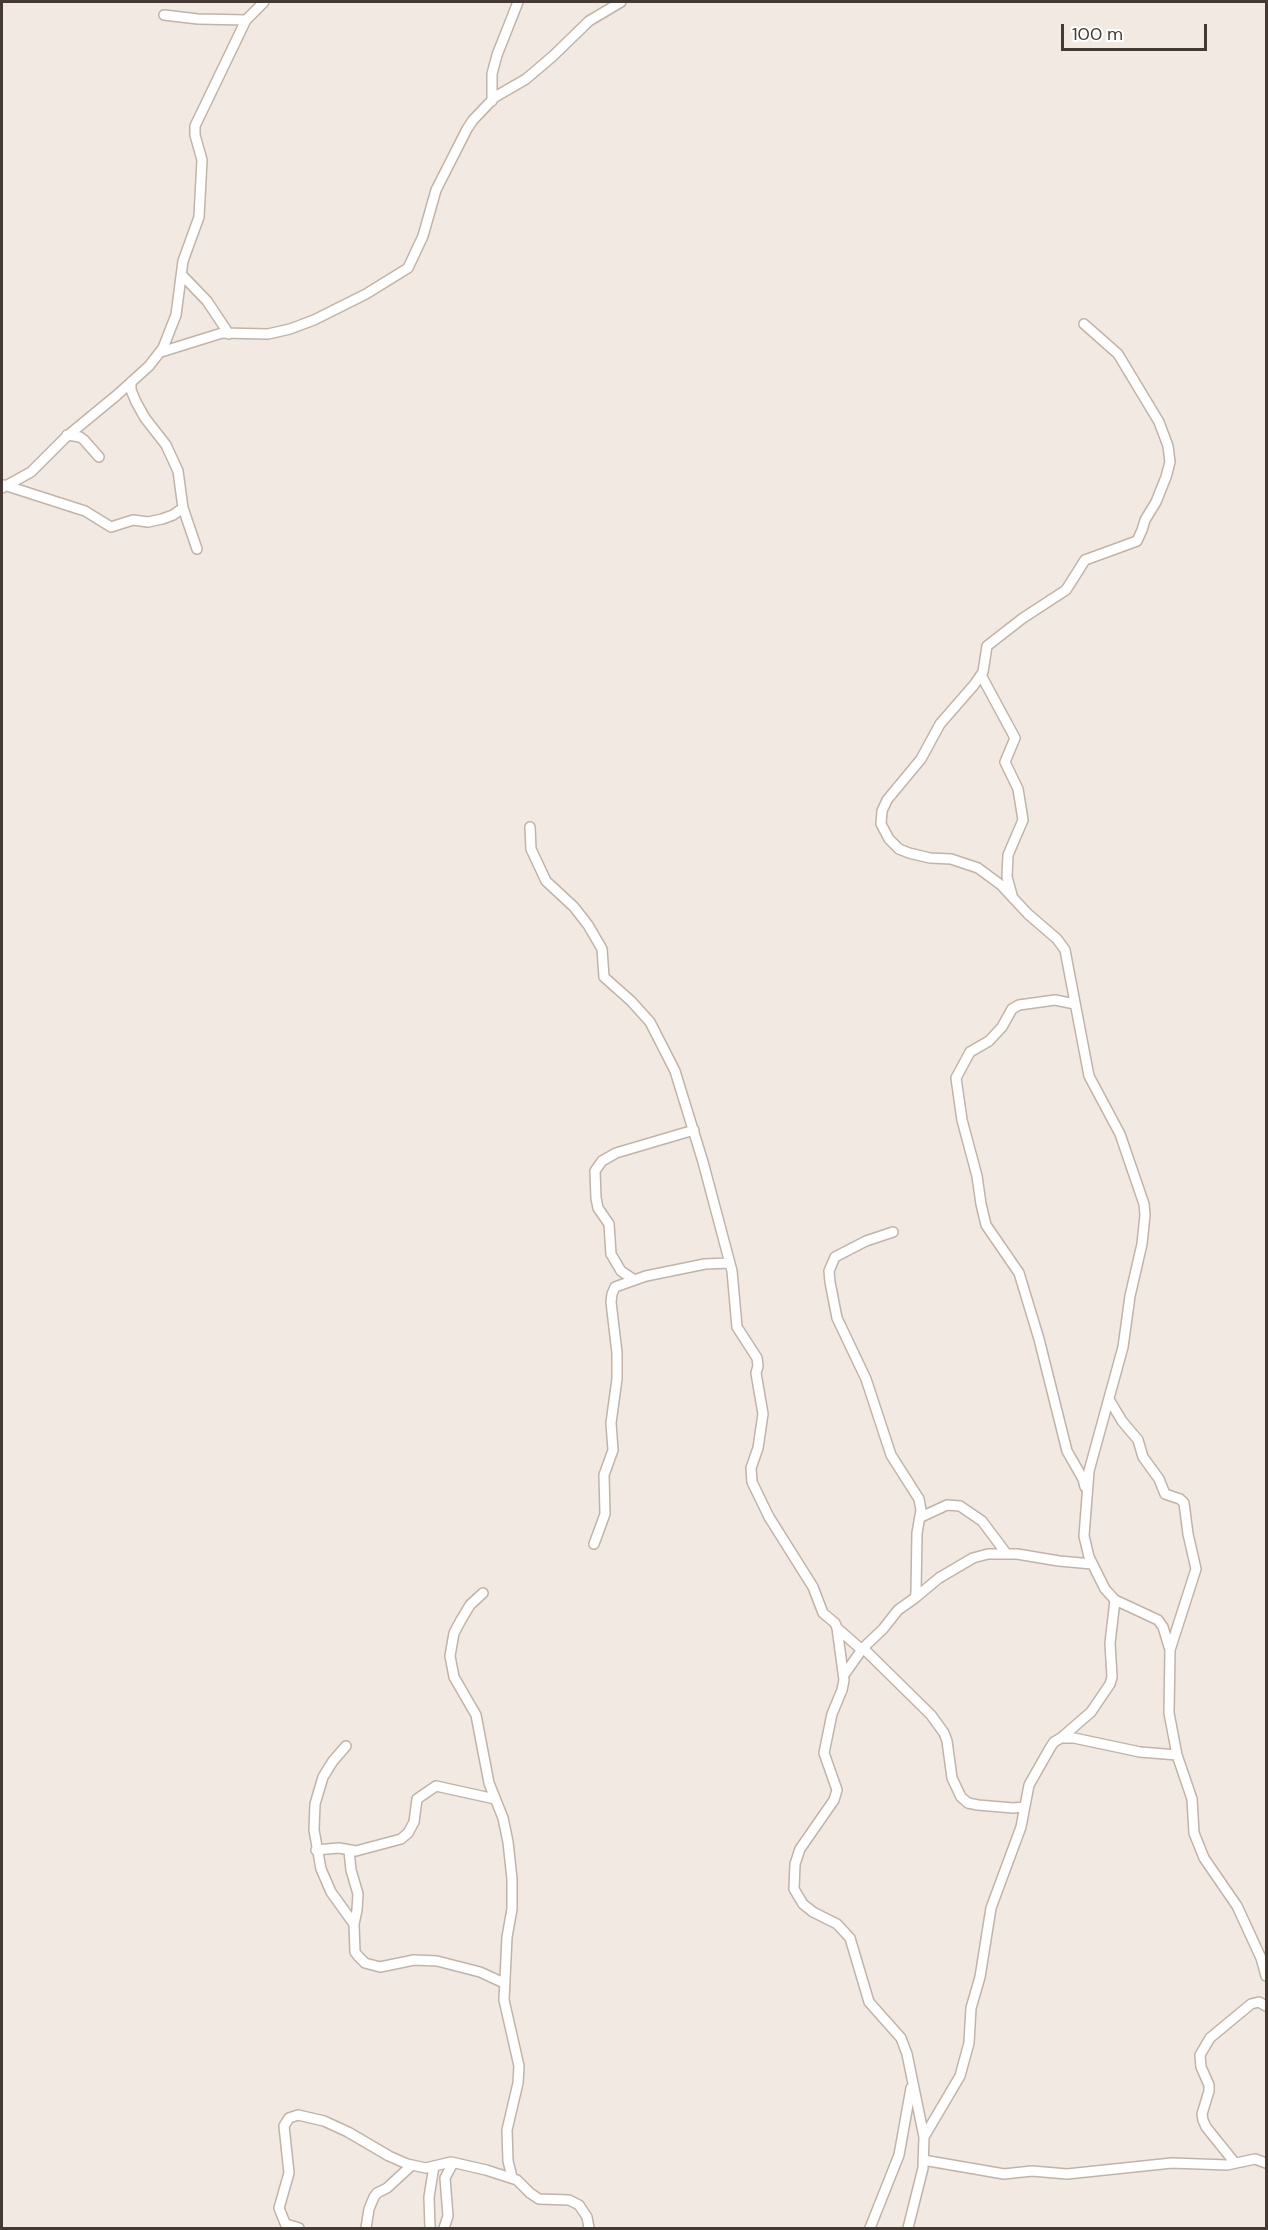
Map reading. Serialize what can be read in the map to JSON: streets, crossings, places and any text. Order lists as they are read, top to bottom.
{
  "scale_bar": "100 m"
}
